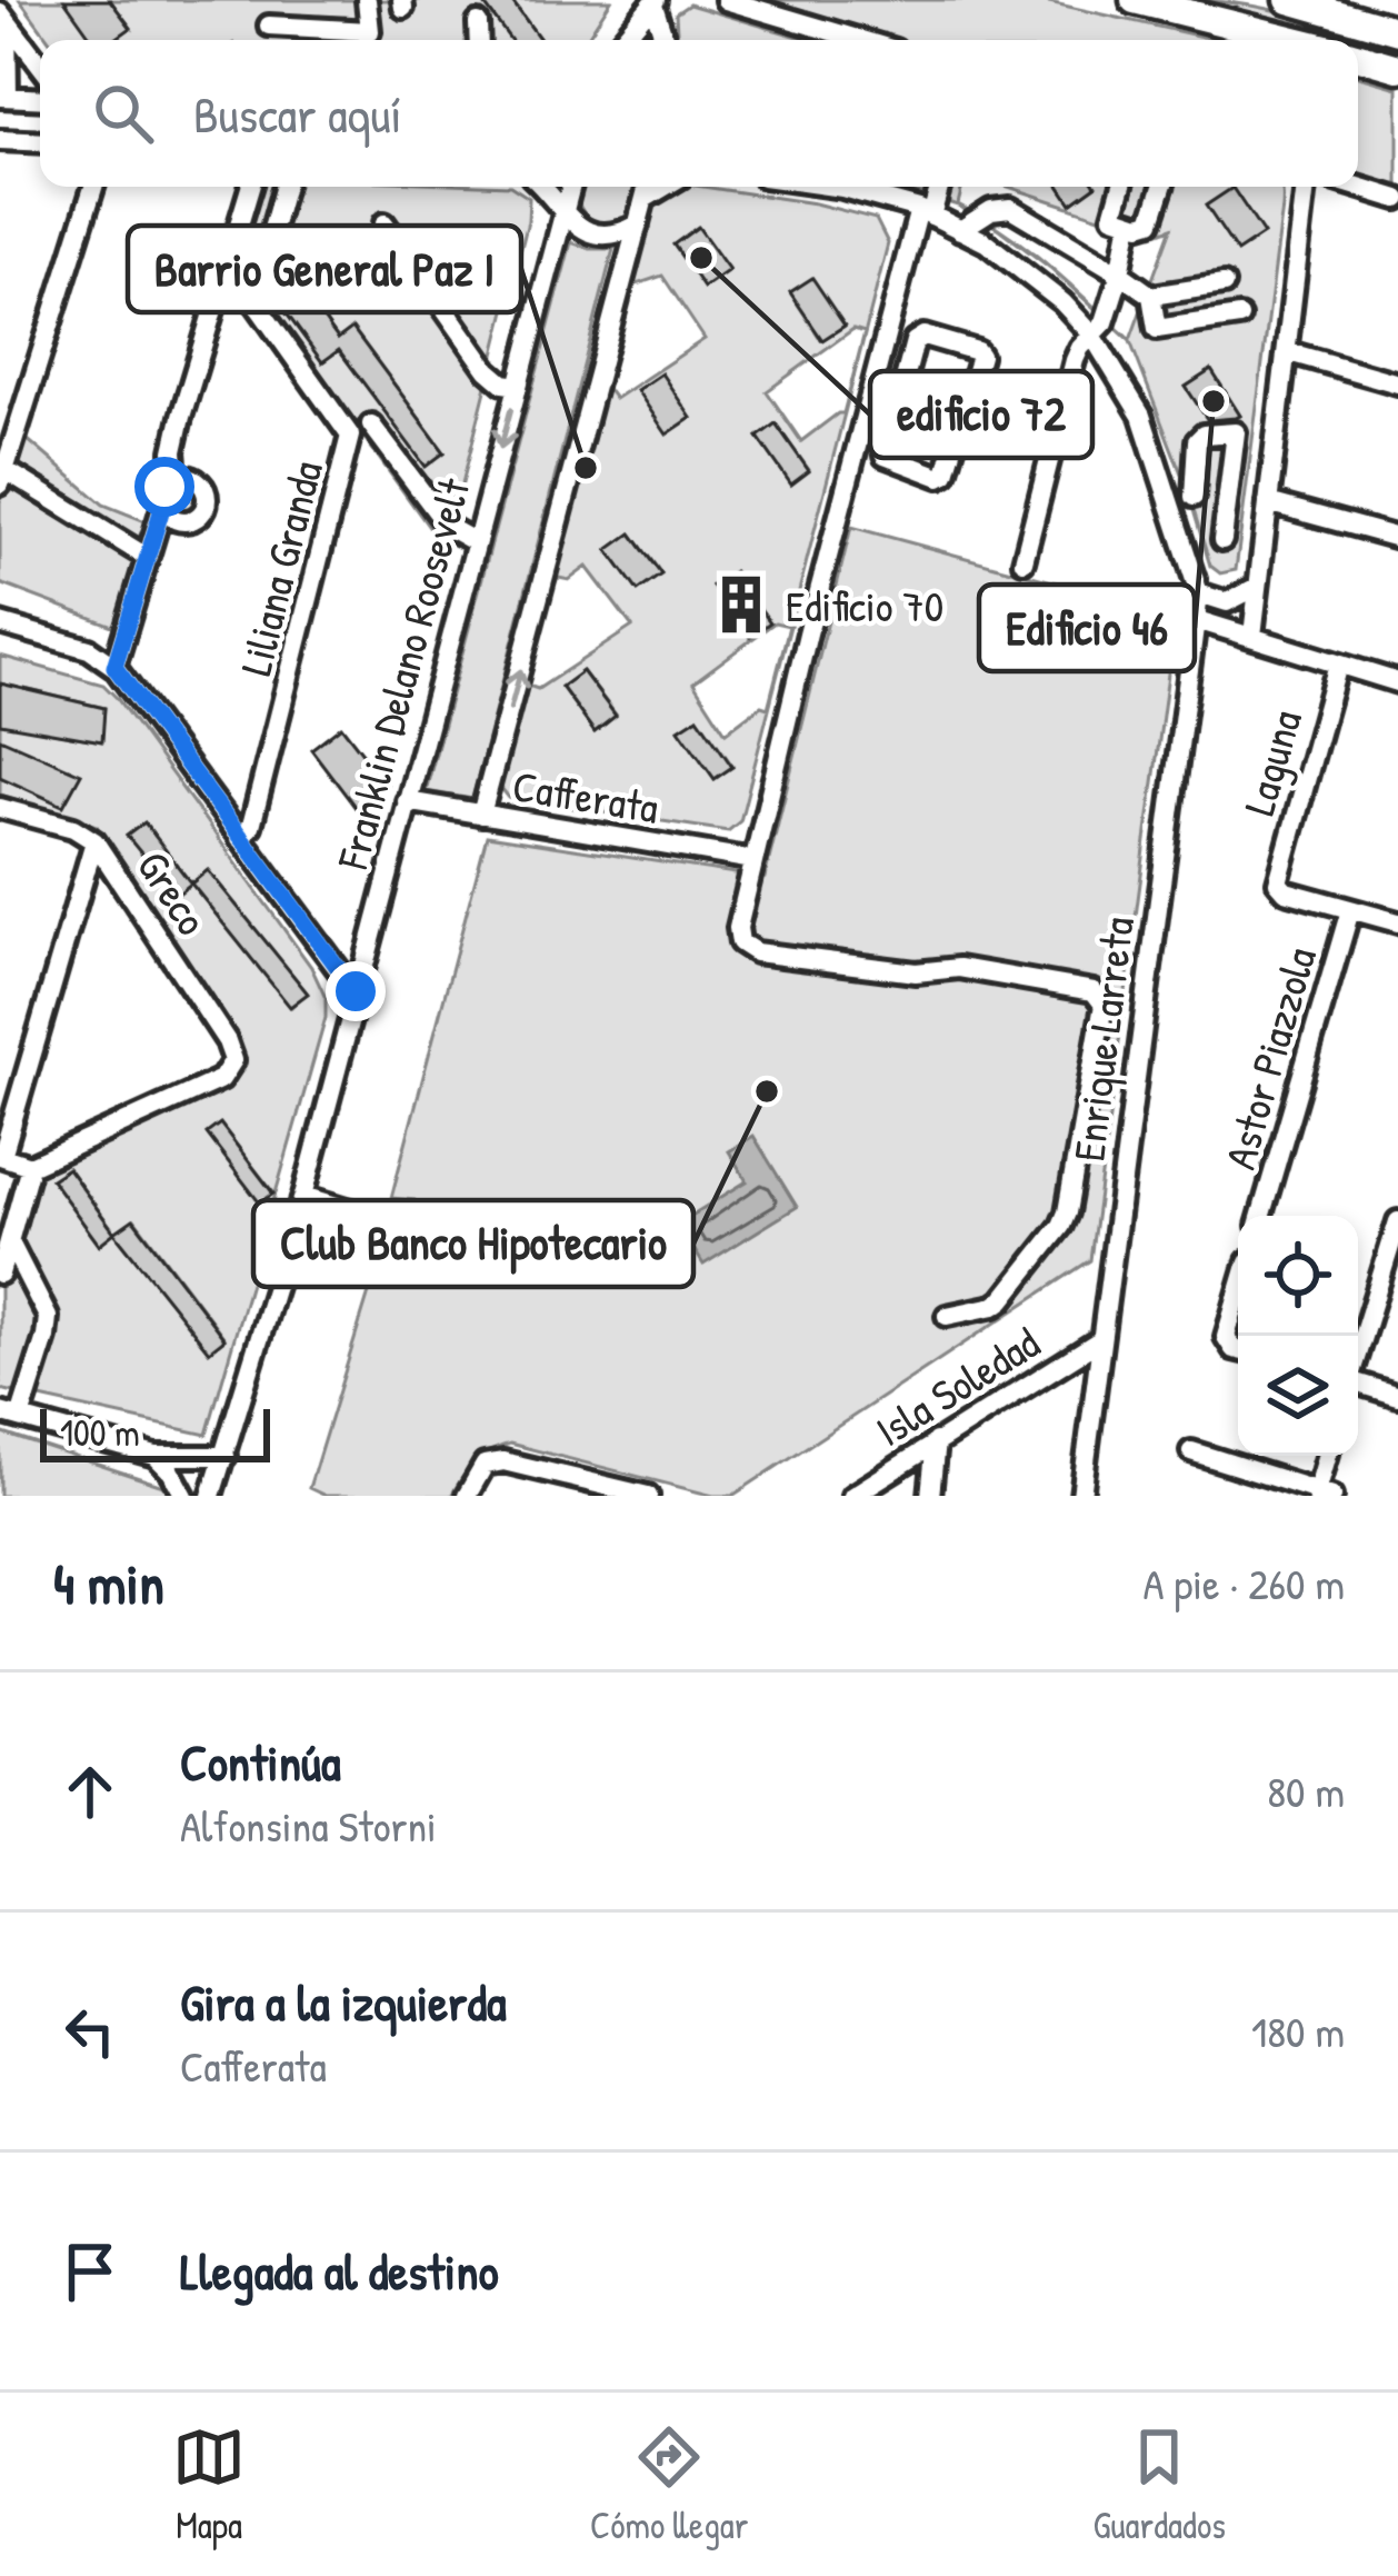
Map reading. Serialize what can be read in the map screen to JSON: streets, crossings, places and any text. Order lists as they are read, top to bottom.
{
  "streets": {
    "street": [
      "Liliana Granda",
      "Franklin Delano Roosevelt",
      "Laguna",
      "Cafferata",
      "Greco",
      "Enrique Larreta",
      "Astor Piazzola",
      "Isla Soledad"
    ]
  },
  "crossings": [
    ["Franklin Delano Roosevelt", "Cafferata"],
    ["Laguna", "Astor Piazzola"],
    ["Enrique Larreta", "Isla Soledad"]
  ],
  "places": {
    "other": [
      "edificio 72",
      "Edificio 46",
      "Barrio General Paz I",
      "Club Banco Hipotecario"
    ],
    "building": ["Edificio 70"]
  },
  "scale_bar": "100 m",
  "page": {
    "search": "Buscar aquí",
    "scale": "100 m",
    "heading": ["4 min", "A pie · 260 m"],
    "list": [
      ["Continúa", "Alfonsina Storni", "80 m"],
      ["Gira a la izquierda", "Cafferata", "180 m"],
      "Llegada al destino"
    ],
    "nav": ["Mapa", "Cómo llegar", "Guardados"]
  }
}
